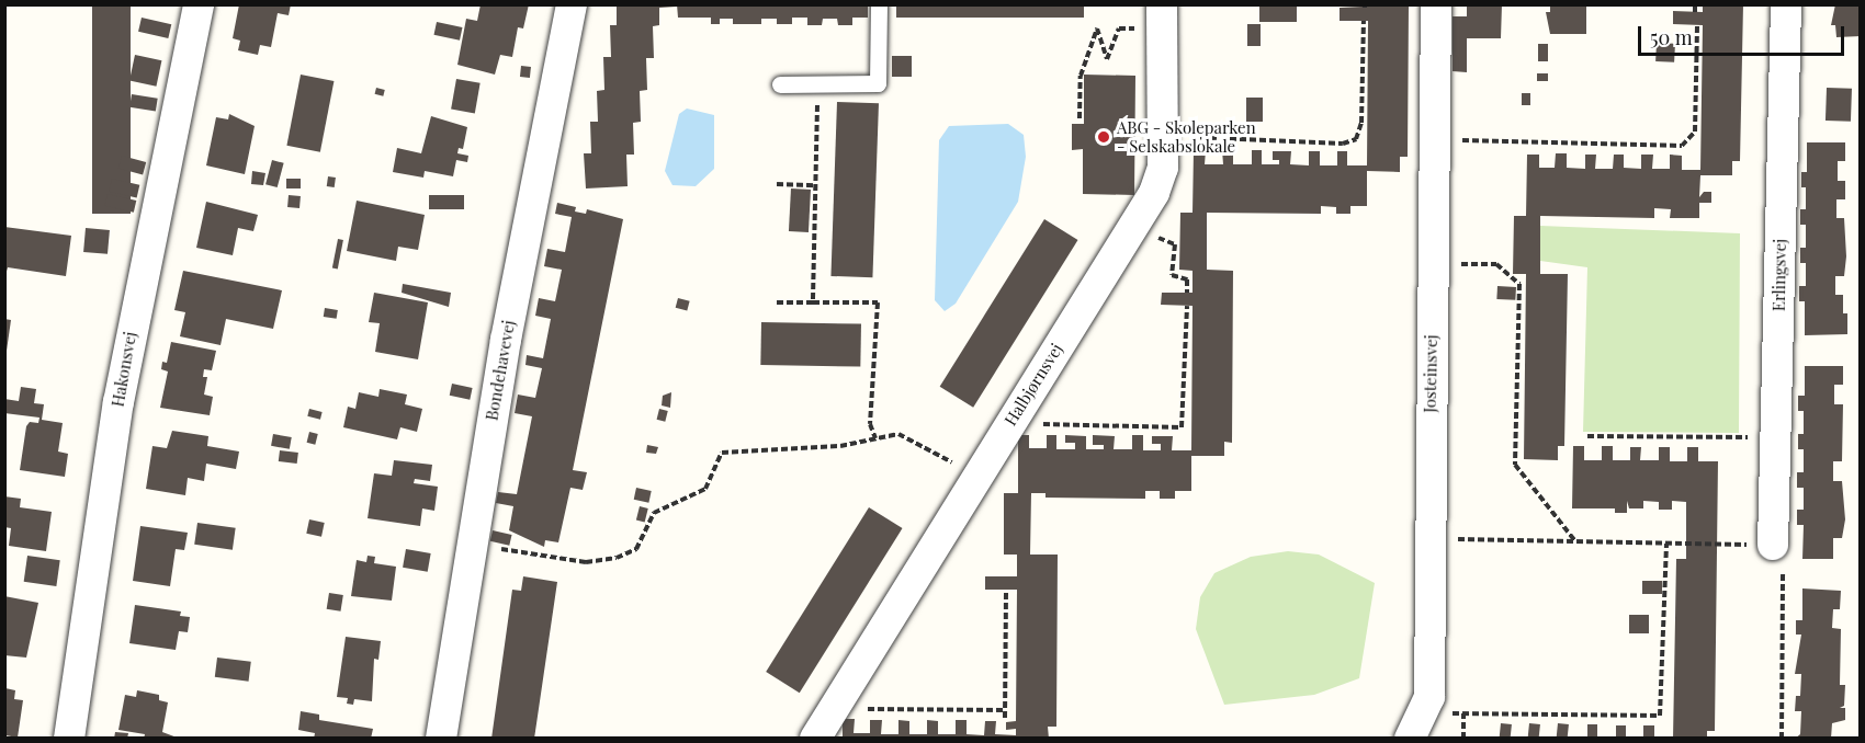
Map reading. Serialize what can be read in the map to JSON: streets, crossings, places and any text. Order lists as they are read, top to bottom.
{
  "streets": {
    "street": [
      "Erlingsvej",
      "Hakonsvej",
      "Bondehavevej",
      "Josteinsvej",
      "Halbjørnsvej"
    ]
  },
  "places": ["ABG - Skoleparken - Selskabslokale"],
  "scale_bar": "50 m"
}
